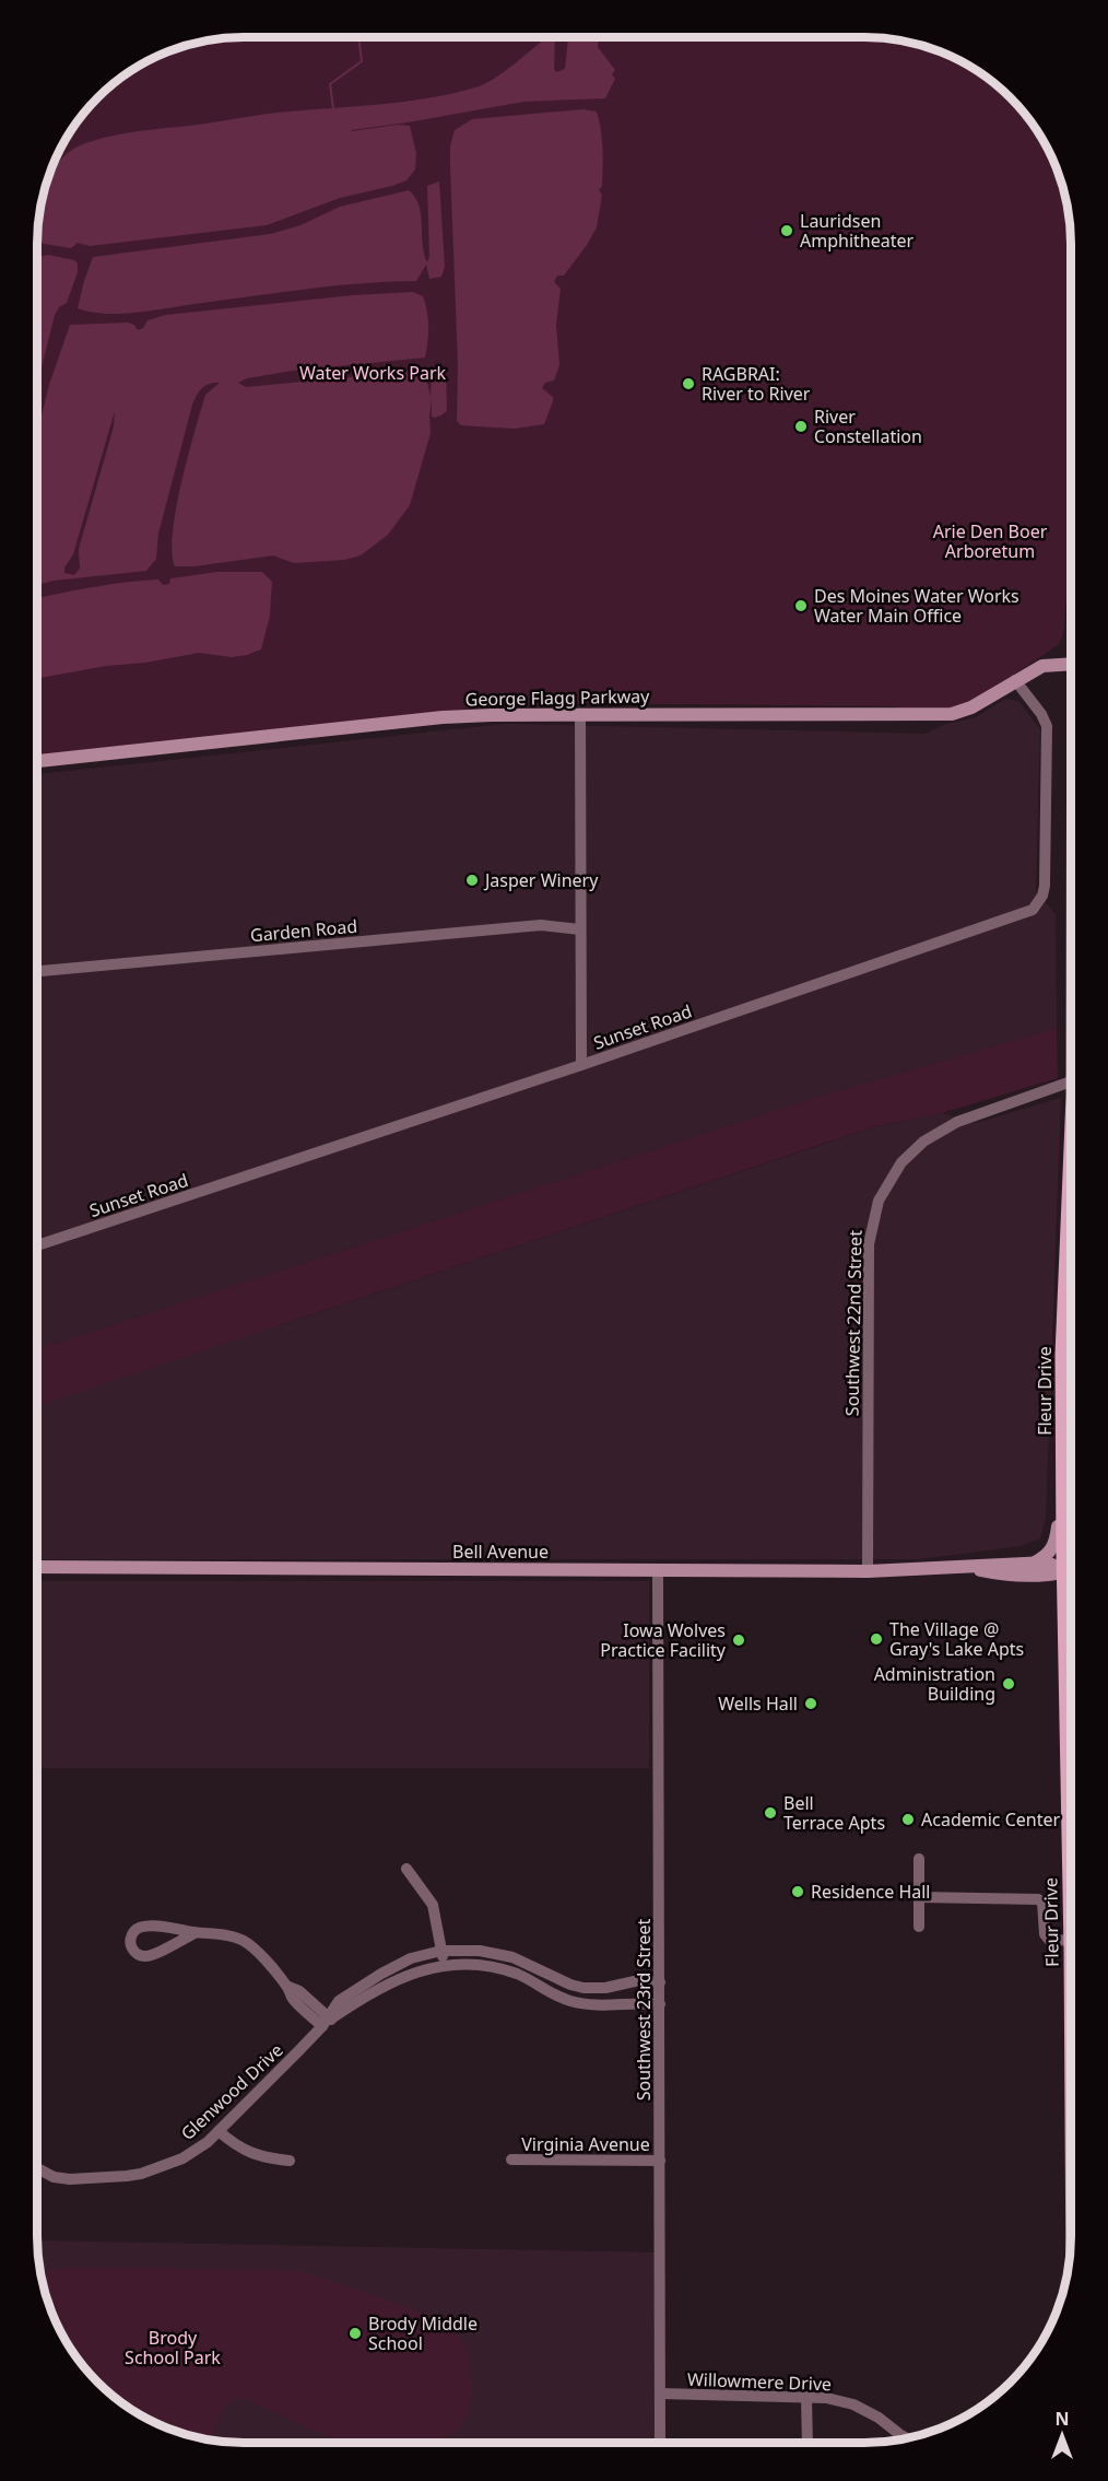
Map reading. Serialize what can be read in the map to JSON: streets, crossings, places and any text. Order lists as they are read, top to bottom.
{
  "streets": {
    "main road": ["Fleur Drive"],
    "street": [
      "George Flagg Parkway",
      "Garden Road",
      "Sunset Road",
      "Southwest 22nd Street",
      "Bell Avenue",
      "Southwest 23rd Street",
      "Glenwood Drive",
      "Virginia Avenue",
      "Willowmere Drive"
    ]
  },
  "crossings": [
    ["George Flagg Parkway", "Sunset Road"],
    ["Southwest 22nd Street", "Bell Avenue"],
    ["Bell Avenue", "Southwest 23rd Street"],
    ["Southwest 23rd Street", "Glenwood Drive"],
    ["Southwest 23rd Street", "Virginia Avenue"],
    ["Southwest 23rd Street", "Willowmere Drive"]
  ],
  "parks": ["Water Works Park", "Arie Den Boer Arboretum", "Brody School Park"],
  "places": [
    "Lauridsen Amphitheater",
    "RAGBRAI: River to River",
    "River Constellation",
    "Des Moines Water Works Water Main Office",
    "Jasper Winery",
    "The Village @ Gray's Lake Apts",
    "Iowa Wolves Practice Facility",
    "Administration Building",
    "Wells Hall",
    "Bell Terrace Apts",
    "Academic Center",
    "Residence Hall",
    "Brody Middle School"
  ],
  "north": "top"
}
